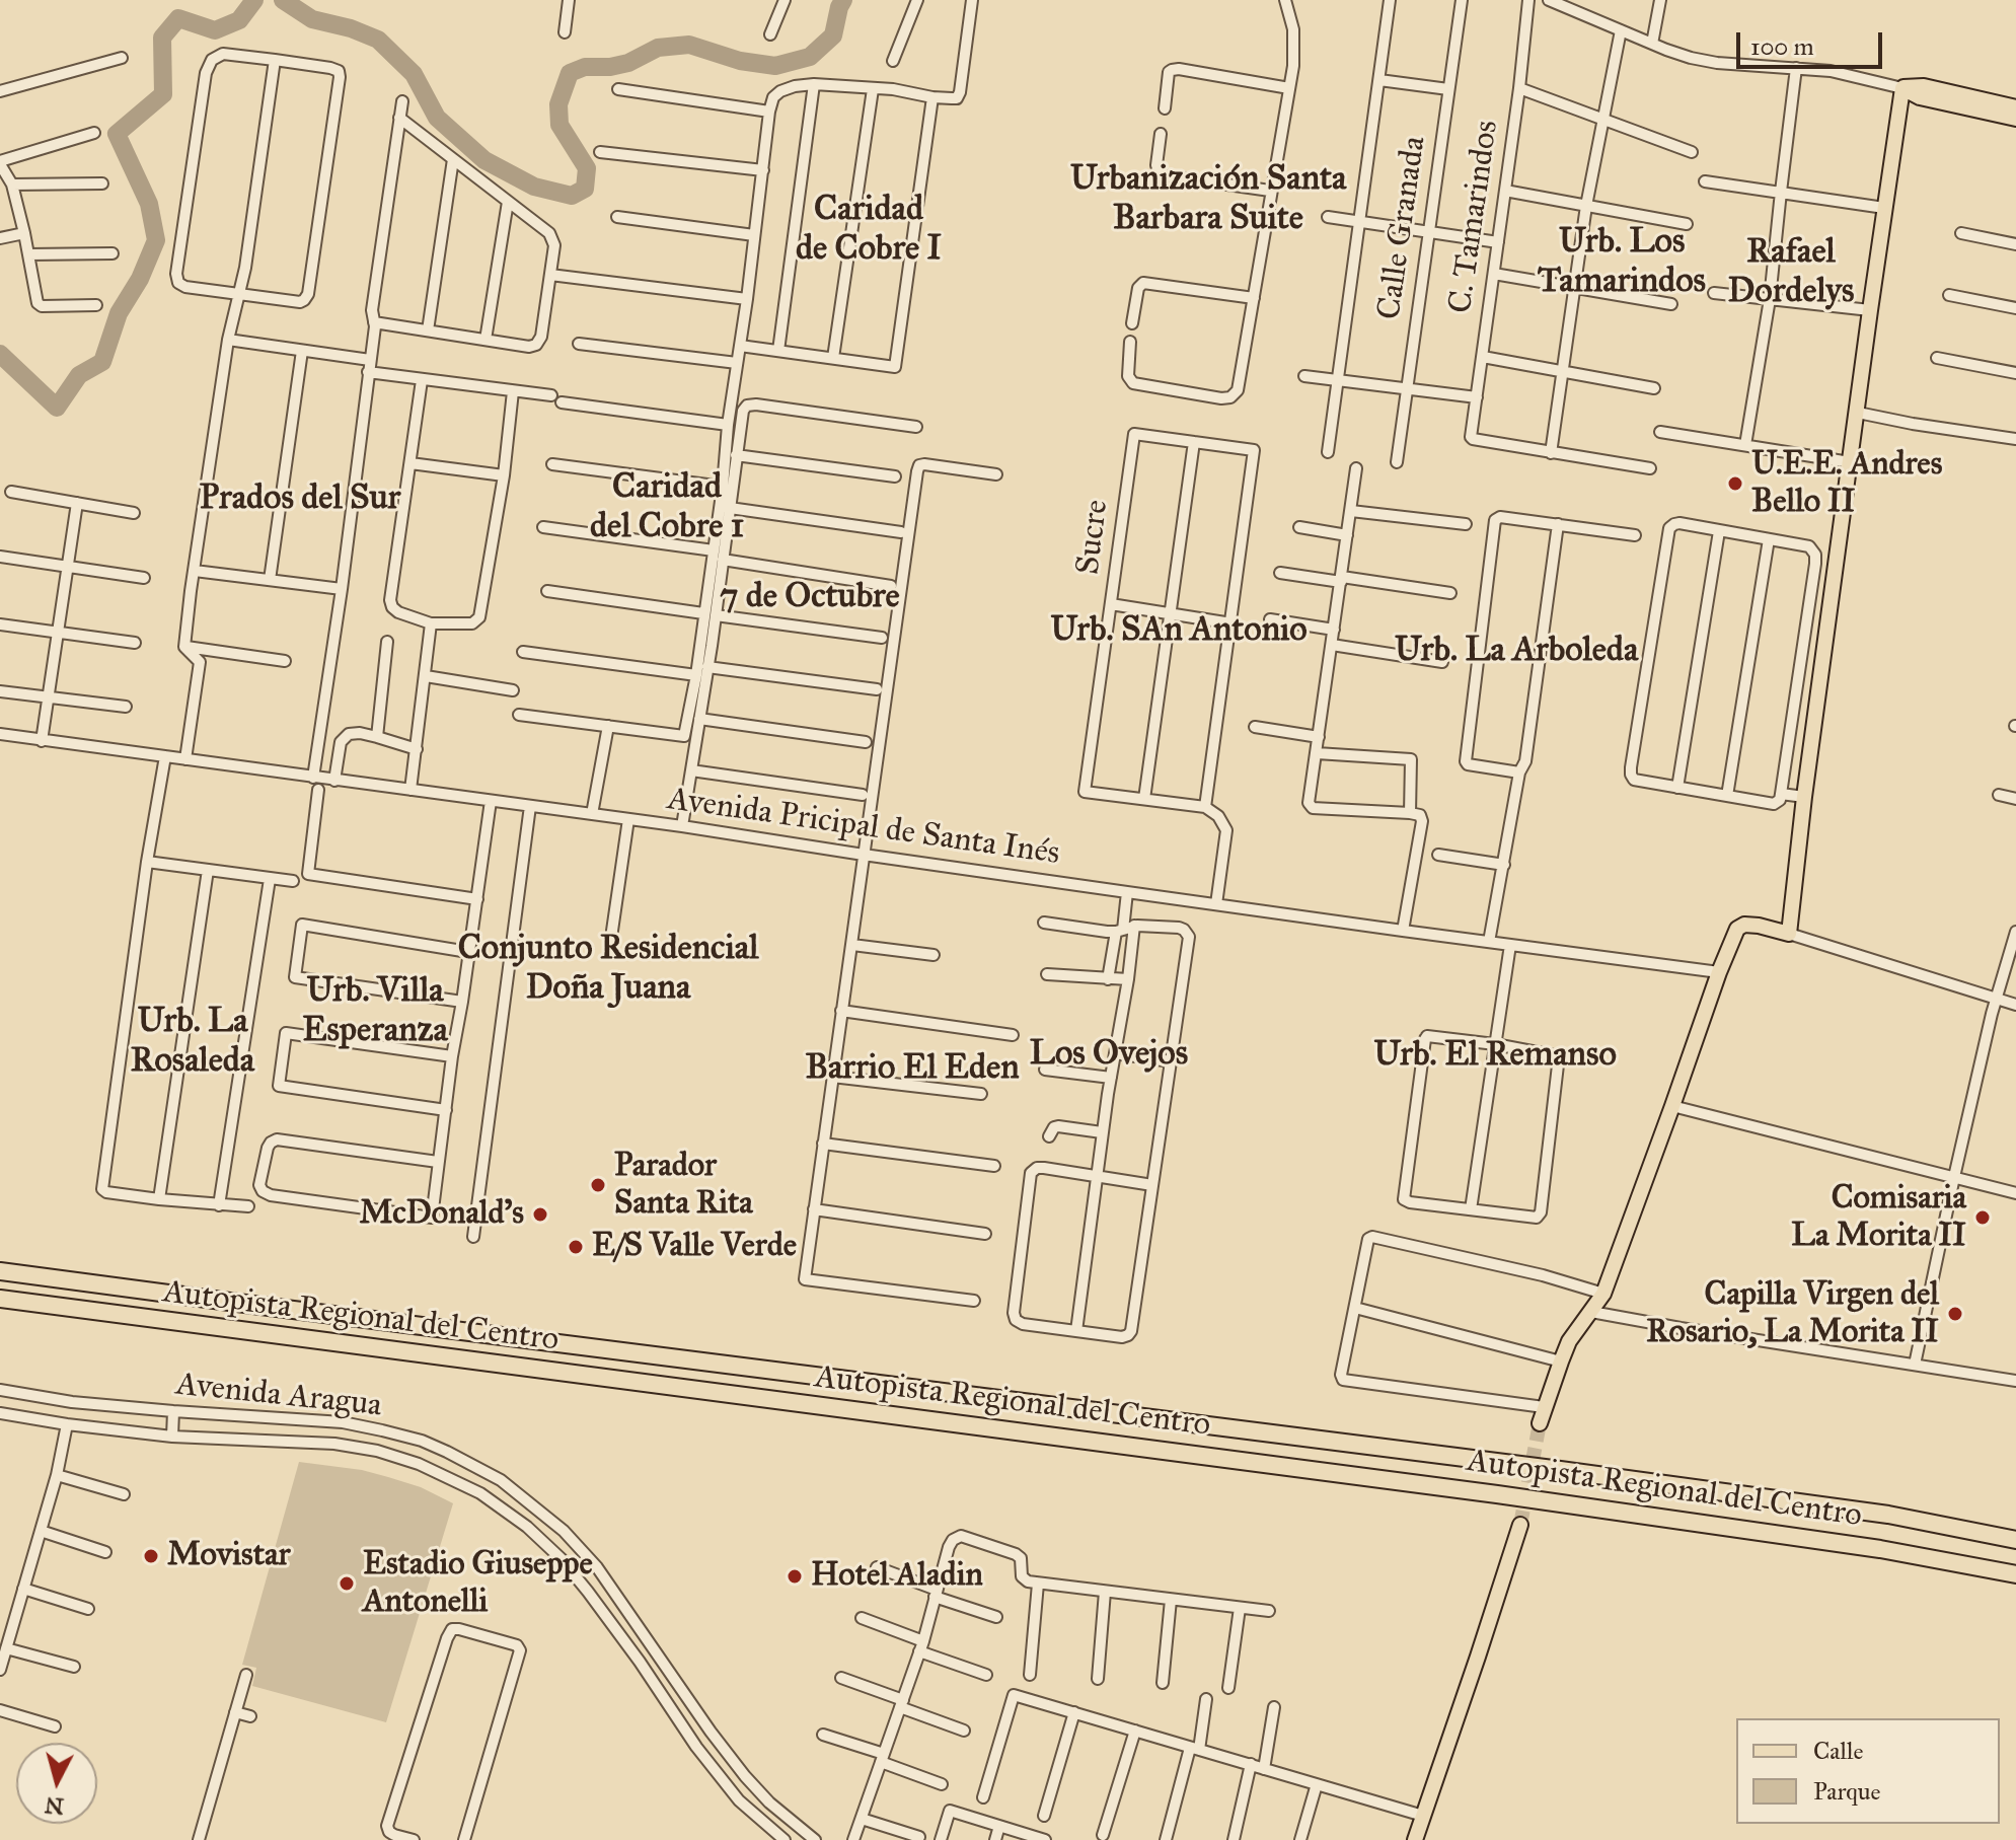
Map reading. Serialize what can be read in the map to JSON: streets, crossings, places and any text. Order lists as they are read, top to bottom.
{
  "streets": {
    "highway": ["Autopista Regional del Centro"],
    "street": [
      "C. Tamarindos",
      "Calle Granada",
      "Sucre",
      "Avenida Pricipal de Santa Inés",
      "Avenida Aragua"
    ]
  },
  "districts": [
    "Urbanización Santa Barbara Suite",
    "Caridad de Cobre I",
    "Urb. Los Tamarindos",
    "Rafael Dordelys",
    "Caridad del Cobre 1",
    "Prados del Sur",
    "7 de Octubre",
    "Urb. SAn Antonio",
    "Urb. La Arboleda",
    "Conjunto Residencial Doña Juana",
    "Urb. Villa Esperanza",
    "Urb. La Rosaleda",
    "Los Ovejos",
    "Urb. El Remanso",
    "Barrio El Eden"
  ],
  "places": [
    "U.E.E. Andres Bello II",
    "Parador Santa Rita",
    "McDonald's",
    "Comisaria La Morita II",
    "E/S Valle Verde",
    "Capilla Virgen del Rosario, La Morita II",
    "Movistar",
    "Hotel Aladin",
    "Estadio Giuseppe Antonelli"
  ],
  "legend": ["Calle", "Parque"],
  "scale_bar": "100 m",
  "north": "bottom"
}
